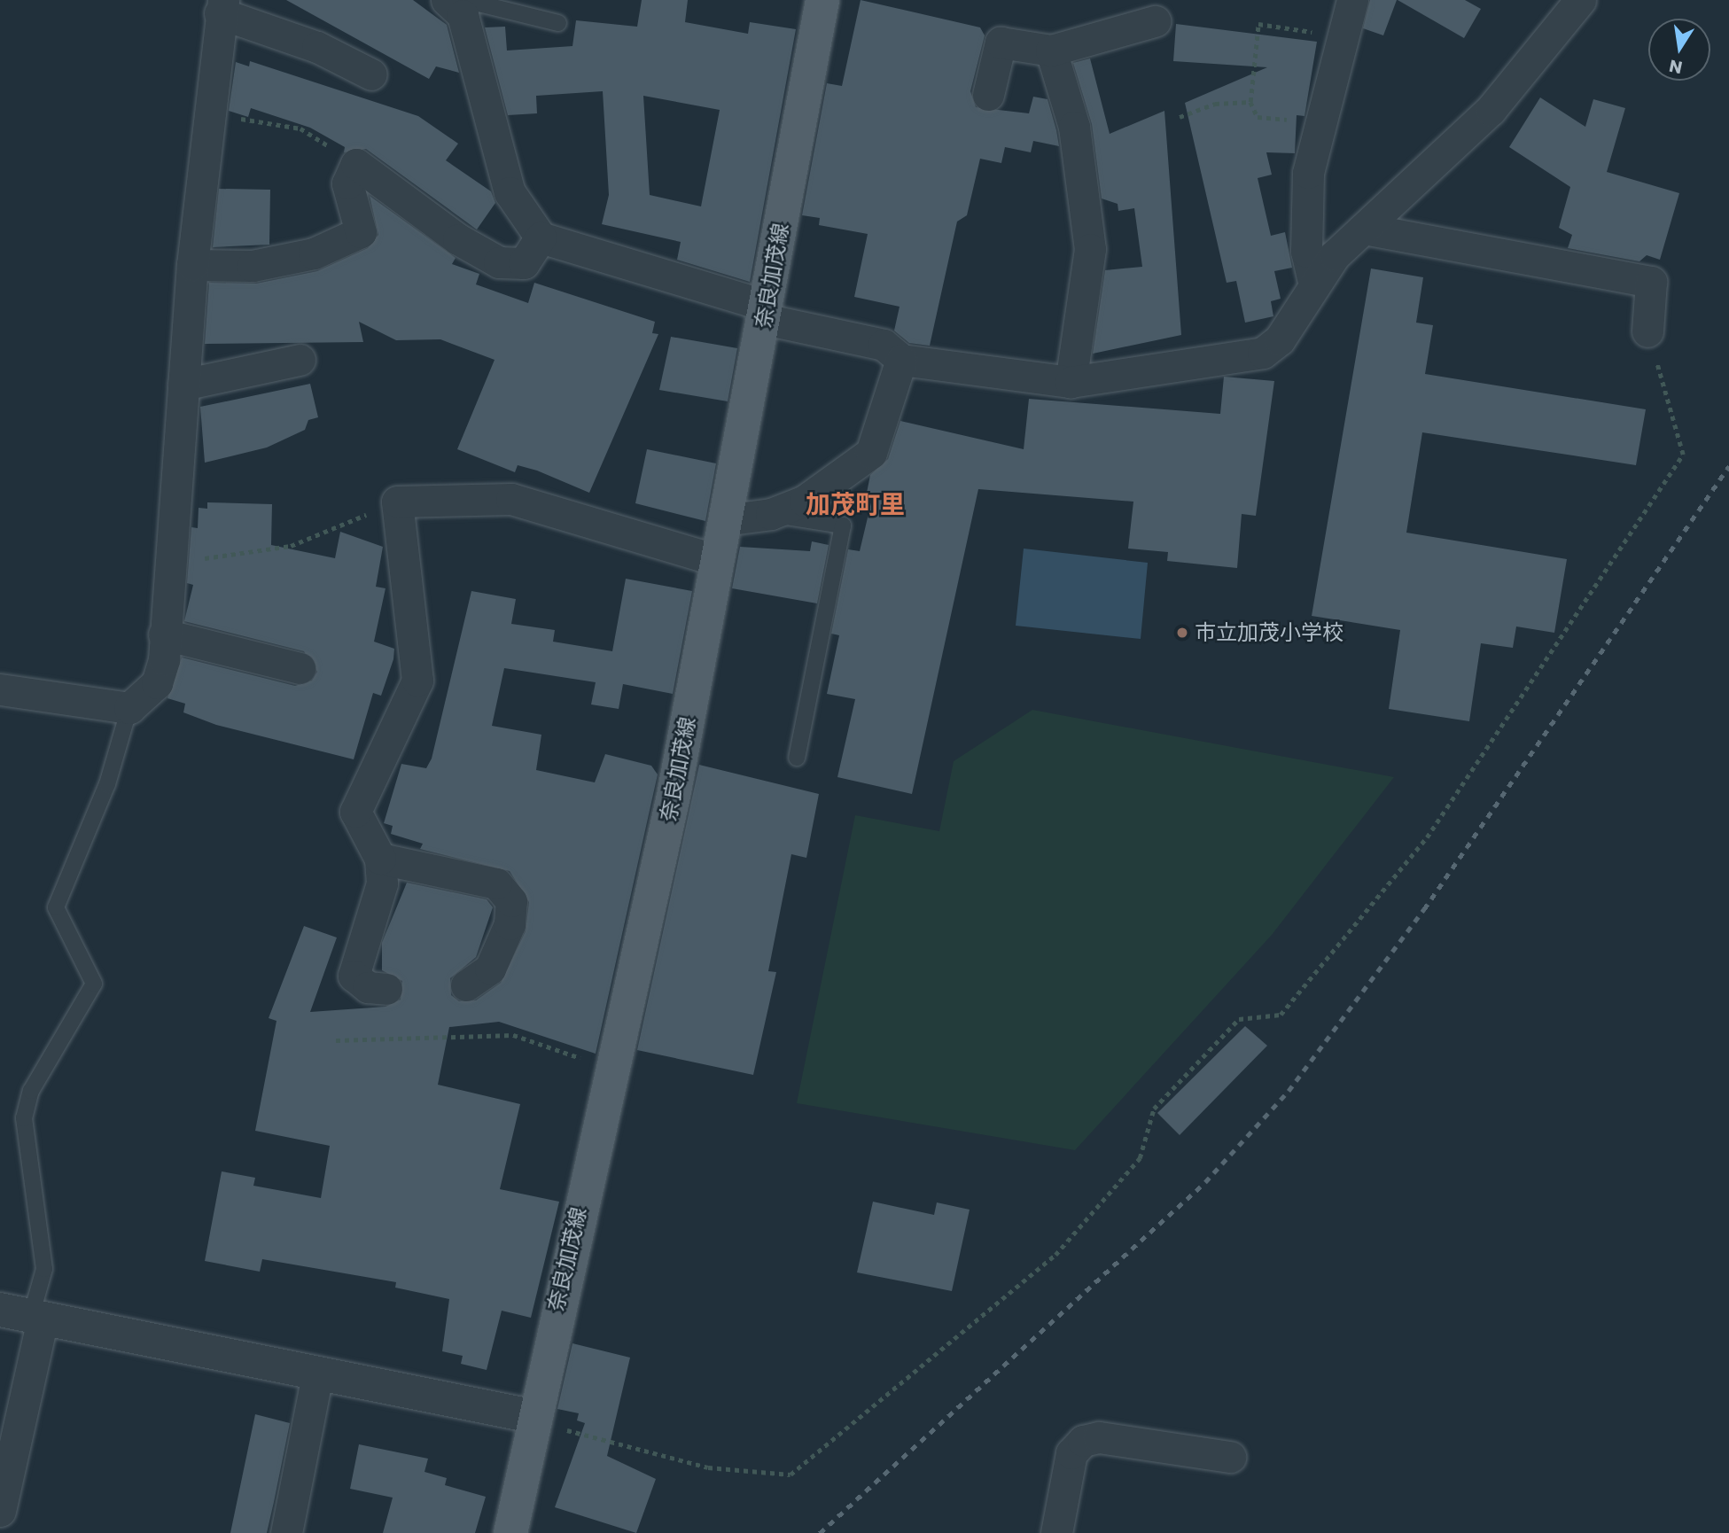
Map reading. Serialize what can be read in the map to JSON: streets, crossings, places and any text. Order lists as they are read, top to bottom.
{
  "streets": {
    "main road": ["奈良加茂線"]
  },
  "districts": ["加茂町里"],
  "places": ["市立加茂小学校"],
  "north": "bottom"
}
